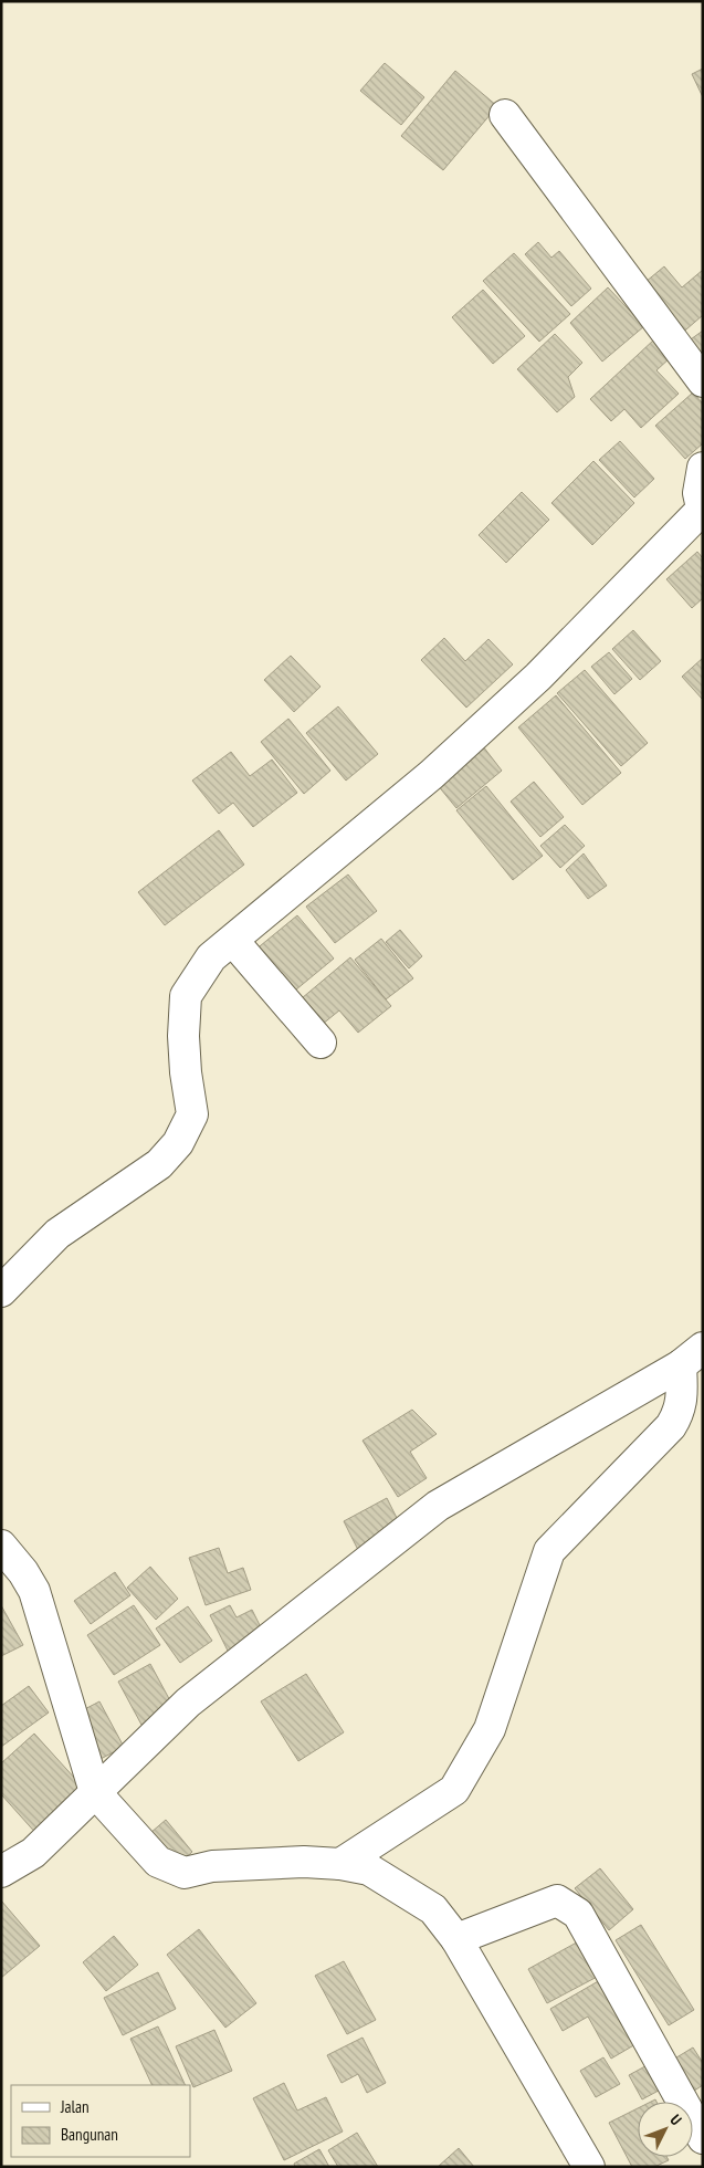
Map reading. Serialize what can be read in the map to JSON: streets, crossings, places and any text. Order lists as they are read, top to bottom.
{
  "legend": ["Jalan", "Bangunan"],
  "north": "top right"
}
